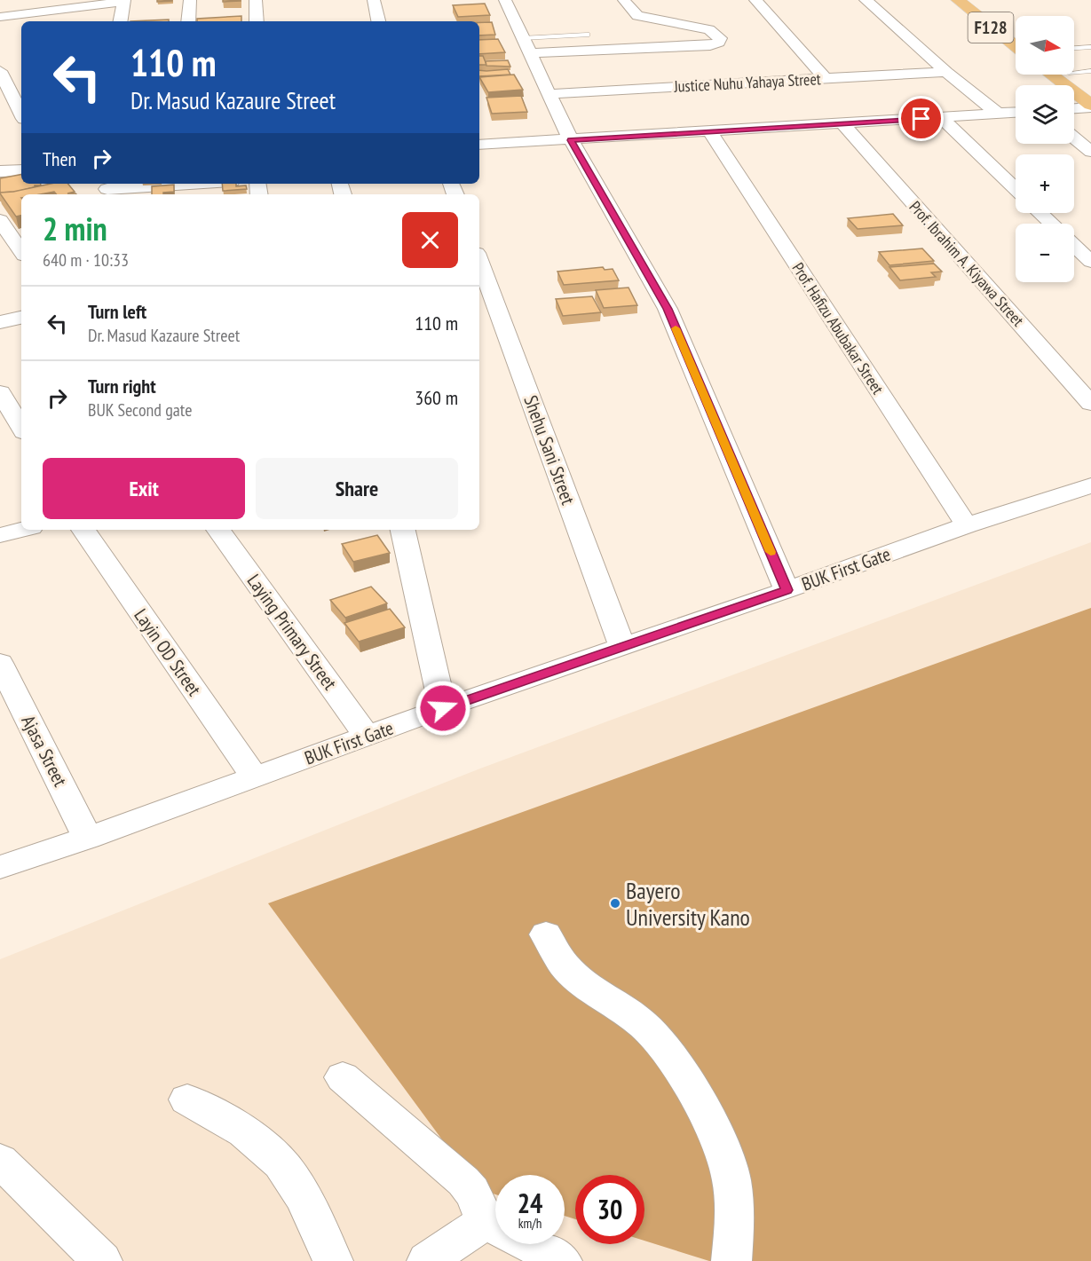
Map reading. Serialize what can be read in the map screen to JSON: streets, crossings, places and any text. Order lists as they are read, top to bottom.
{
  "streets": {
    "main road": ["F128"],
    "street": [
      "Justice Nuhu Yahaya Street",
      "Prof. Ibrahim A. Kiyawa Street",
      "Prof. Hafizu Abubakar Street",
      "Shehu Sani Street",
      "BUK First Gate",
      "Laying Primary Street",
      "Layin OD Street",
      "Ajasa Street"
    ]
  },
  "crossings": [
    ["Prof. Hafizu Abubakar Street", "BUK First Gate"],
    ["Shehu Sani Street", "BUK First Gate"],
    ["BUK First Gate", "Laying Primary Street"],
    ["BUK First Gate", "Layin OD Street"],
    ["BUK First Gate", "Ajasa Street"]
  ],
  "places": ["Bayero University Kano"],
  "north": "right",
  "page": {
    "map_buttons": ["+", "−"],
    "turn": ["110 m", "Dr. Masud Kazaure Street"],
    "then": "Then",
    "heading": ["2 min", "640 m · 10:33"],
    "list": [
      {
        "name": "Turn left",
        "note": "Dr. Masud Kazaure Street",
        "value": "110 m"
      },
      {
        "name": "Turn right",
        "note": "BUK Second gate",
        "value": "360 m"
      }
    ],
    "buttons": ["Exit", "Share"],
    "speed": "24 km/h",
    "limit": "30"
  }
}
